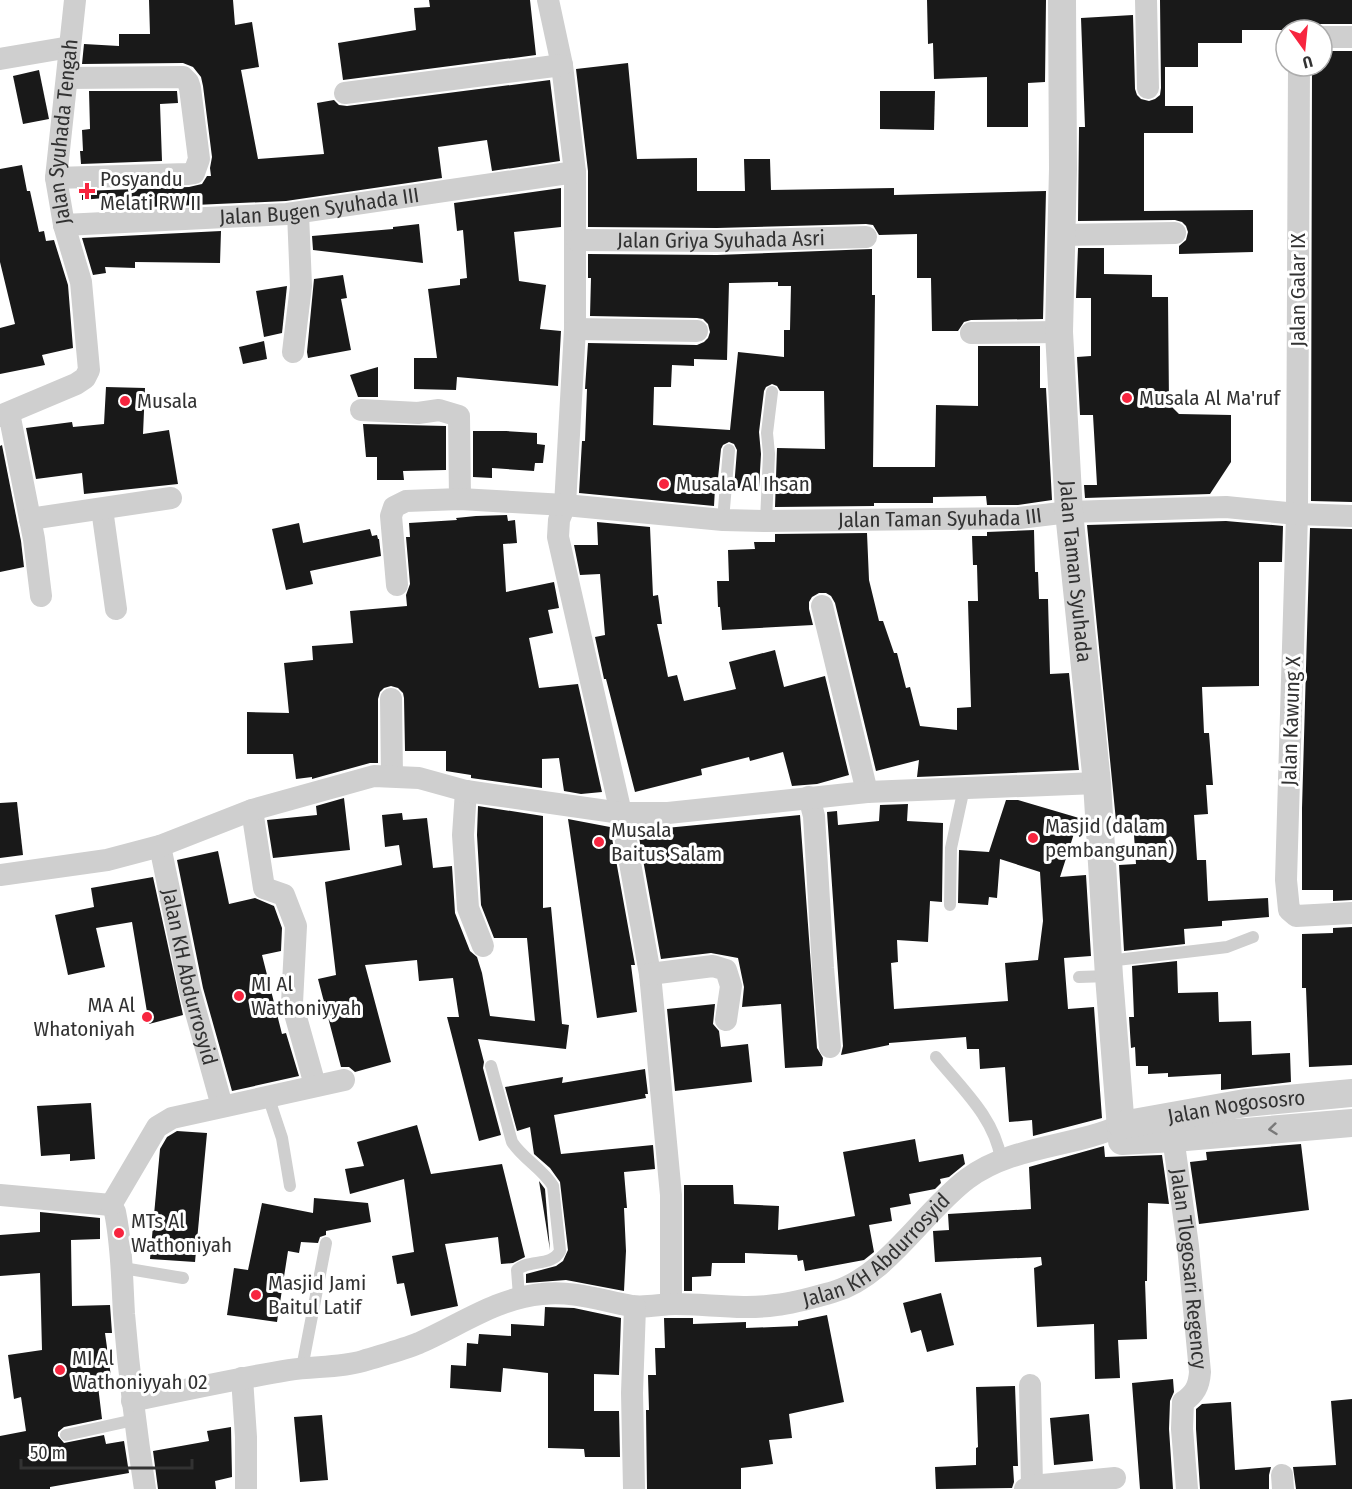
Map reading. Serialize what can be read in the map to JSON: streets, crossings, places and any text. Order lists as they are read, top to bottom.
{
  "streets": {
    "street": [
      "Jalan Syuhada Tengah",
      "Jalan Bugen Syuhada III",
      "Jalan Griya Syuhada Asri",
      "Jalan Galar IX",
      "Jalan Taman Syuhada III",
      "Jalan Taman Syuhada",
      "Jalan Kawung X",
      "Jalan KH Abdurrosyid",
      "Jalan Nogososro",
      "Jalan Tlogosari Regency"
    ]
  },
  "crossings": [
    ["Jalan Syuhada Tengah", "Jalan Bugen Syuhada III"],
    ["Jalan Galar IX", "Jalan Taman Syuhada III"],
    ["Jalan Galar IX", "Jalan Kawung X"],
    ["Jalan Taman Syuhada III", "Jalan Taman Syuhada"],
    ["Jalan Taman Syuhada III", "Jalan Kawung X"],
    ["Jalan Taman Syuhada", "Jalan KH Abdurrosyid"],
    ["Jalan Taman Syuhada", "Jalan Nogososro"],
    ["Jalan KH Abdurrosyid", "Jalan Nogososro"],
    ["Jalan Nogososro", "Jalan Tlogosari Regency"]
  ],
  "places": {
    "health": ["Posyandu Melati RW II"],
    "other": [
      "Musala Al Ma'ruf",
      "Musala",
      "Musala Al Ihsan",
      "Masjid (dalam pembangunan)",
      "Musala Baitus Salam",
      "MI Al Wathoniyyah",
      "MA Al Whatoniyah",
      "MTs Al Wathoniyah",
      "Masjid Jami Baitul Latif",
      "MI Al Wathoniyyah 02"
    ]
  },
  "scale_bar": "50 m",
  "north": "bottom"
}
